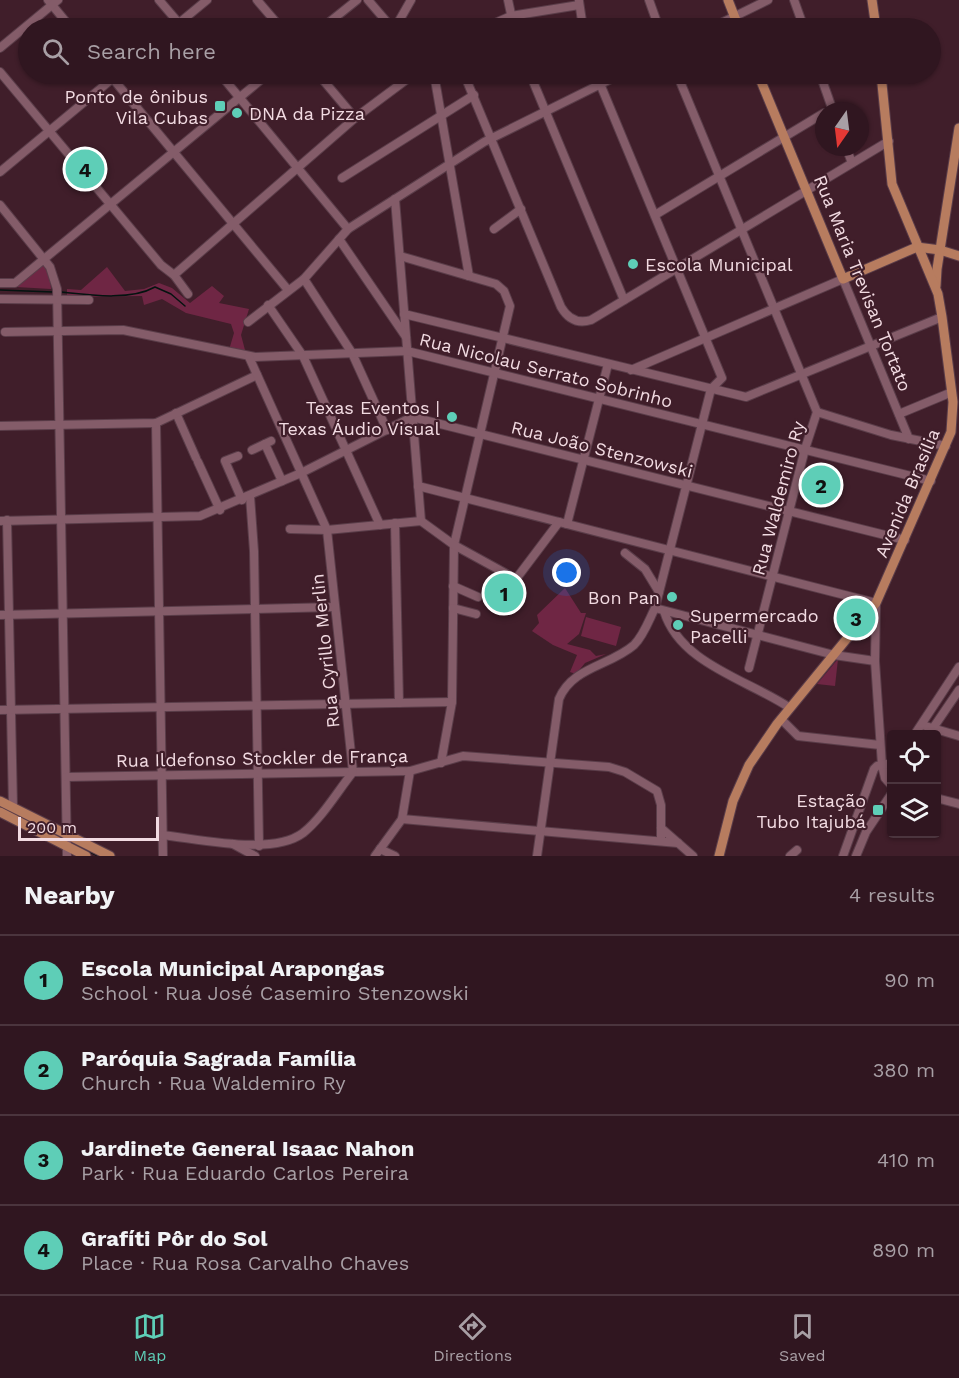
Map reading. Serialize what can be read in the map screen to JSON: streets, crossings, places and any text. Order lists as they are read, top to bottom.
{
  "streets": {
    "main road": ["Rua Maria Trevisan Tortato", "Avenida Brasília"],
    "street": [
      "Rua Nicolau Serrato Sobrinho",
      "Rua João Stenzowski",
      "Rua Waldemiro Ry",
      "Rua Cyrillo Merlin",
      "Rua Ildefonso Stockler de França"
    ]
  },
  "crossings": [
    ["Rua Nicolau Serrato Sobrinho", "Avenida Brasília"],
    ["Rua Nicolau Serrato Sobrinho", "Rua Waldemiro Ry"],
    ["Rua Nicolau Serrato Sobrinho", "Rua Cyrillo Merlin"],
    ["Rua João Stenzowski", "Avenida Brasília"],
    ["Rua João Stenzowski", "Rua Waldemiro Ry"],
    ["Rua Cyrillo Merlin", "Rua Ildefonso Stockler de França"]
  ],
  "places": {
    "transit": ["Ponto de ônibus Vila Cubas", "Estação Tubo Itajubá"],
    "other": [
      "DNA da Pizza",
      "Escola Municipal",
      "Texas Eventos | Texas Áudio Visual",
      "Bon Pan",
      "Supermercado Pacelli"
    ]
  },
  "scale_bar": "200 m",
  "north": "bottom",
  "page": {
    "search": "Search here",
    "pins": [
      "4",
      "2",
      "1",
      "3"
    ],
    "scale": "200 m",
    "heading": ["Nearby", "4 results"],
    "list": [
      {
        "mark": "1",
        "name": "Escola Municipal Arapongas",
        "note": "School · Rua José Casemiro Stenzowski",
        "value": "90 m"
      },
      {
        "mark": "2",
        "name": "Paróquia Sagrada Família",
        "note": "Church · Rua Waldemiro Ry",
        "value": "380 m"
      },
      {
        "mark": "3",
        "name": "Jardinete General Isaac Nahon",
        "note": "Park · Rua Eduardo Carlos Pereira",
        "value": "410 m"
      },
      {
        "mark": "4",
        "name": "Grafíti Pôr do Sol",
        "note": "Place · Rua Rosa Carvalho Chaves",
        "value": "890 m"
      }
    ],
    "nav": ["Map", "Directions", "Saved"]
  }
}
